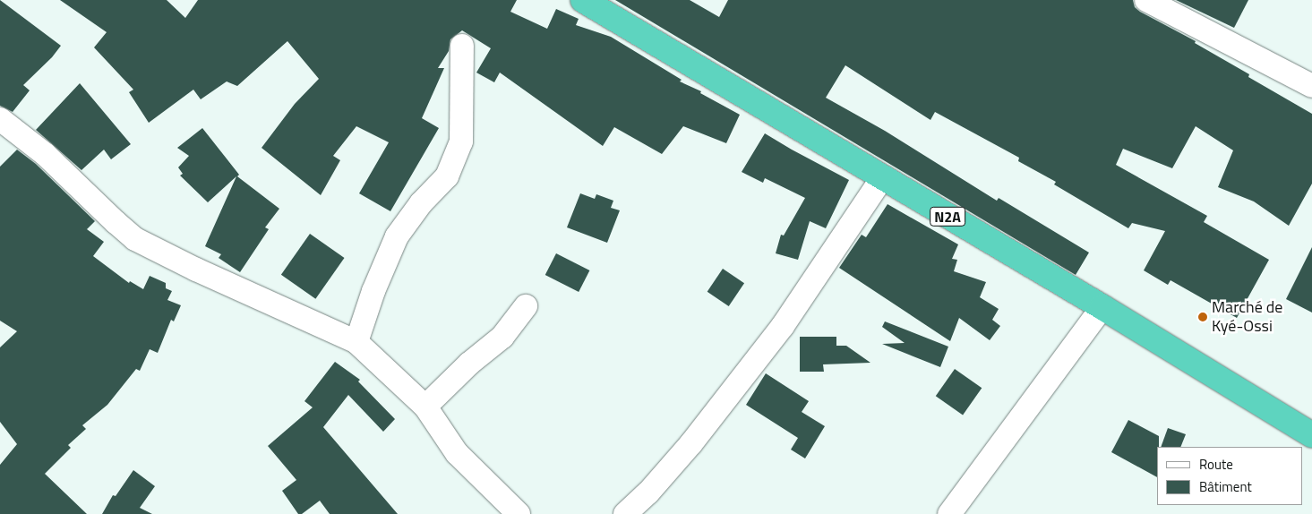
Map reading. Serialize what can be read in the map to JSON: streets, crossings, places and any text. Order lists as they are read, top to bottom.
{
  "streets": {
    "highway": ["N2A"]
  },
  "places": ["Marché de Kyé-Ossi"],
  "legend": ["Route", "Bâtiment"]
}
